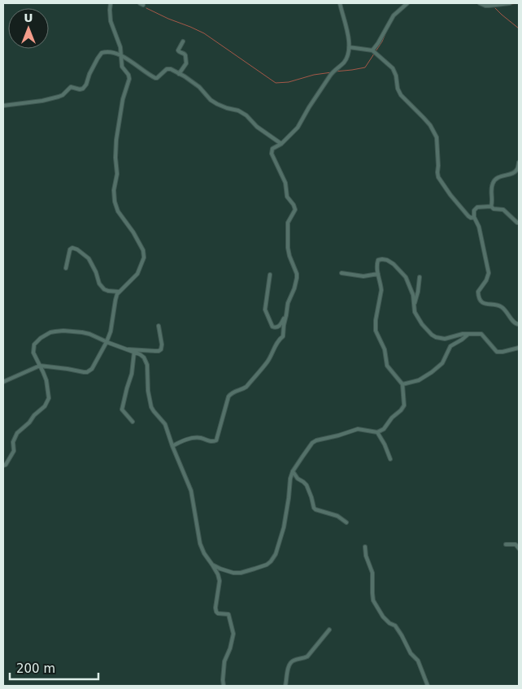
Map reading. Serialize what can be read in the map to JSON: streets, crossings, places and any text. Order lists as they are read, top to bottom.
{
  "scale_bar": "200 m",
  "north": "top"
}
